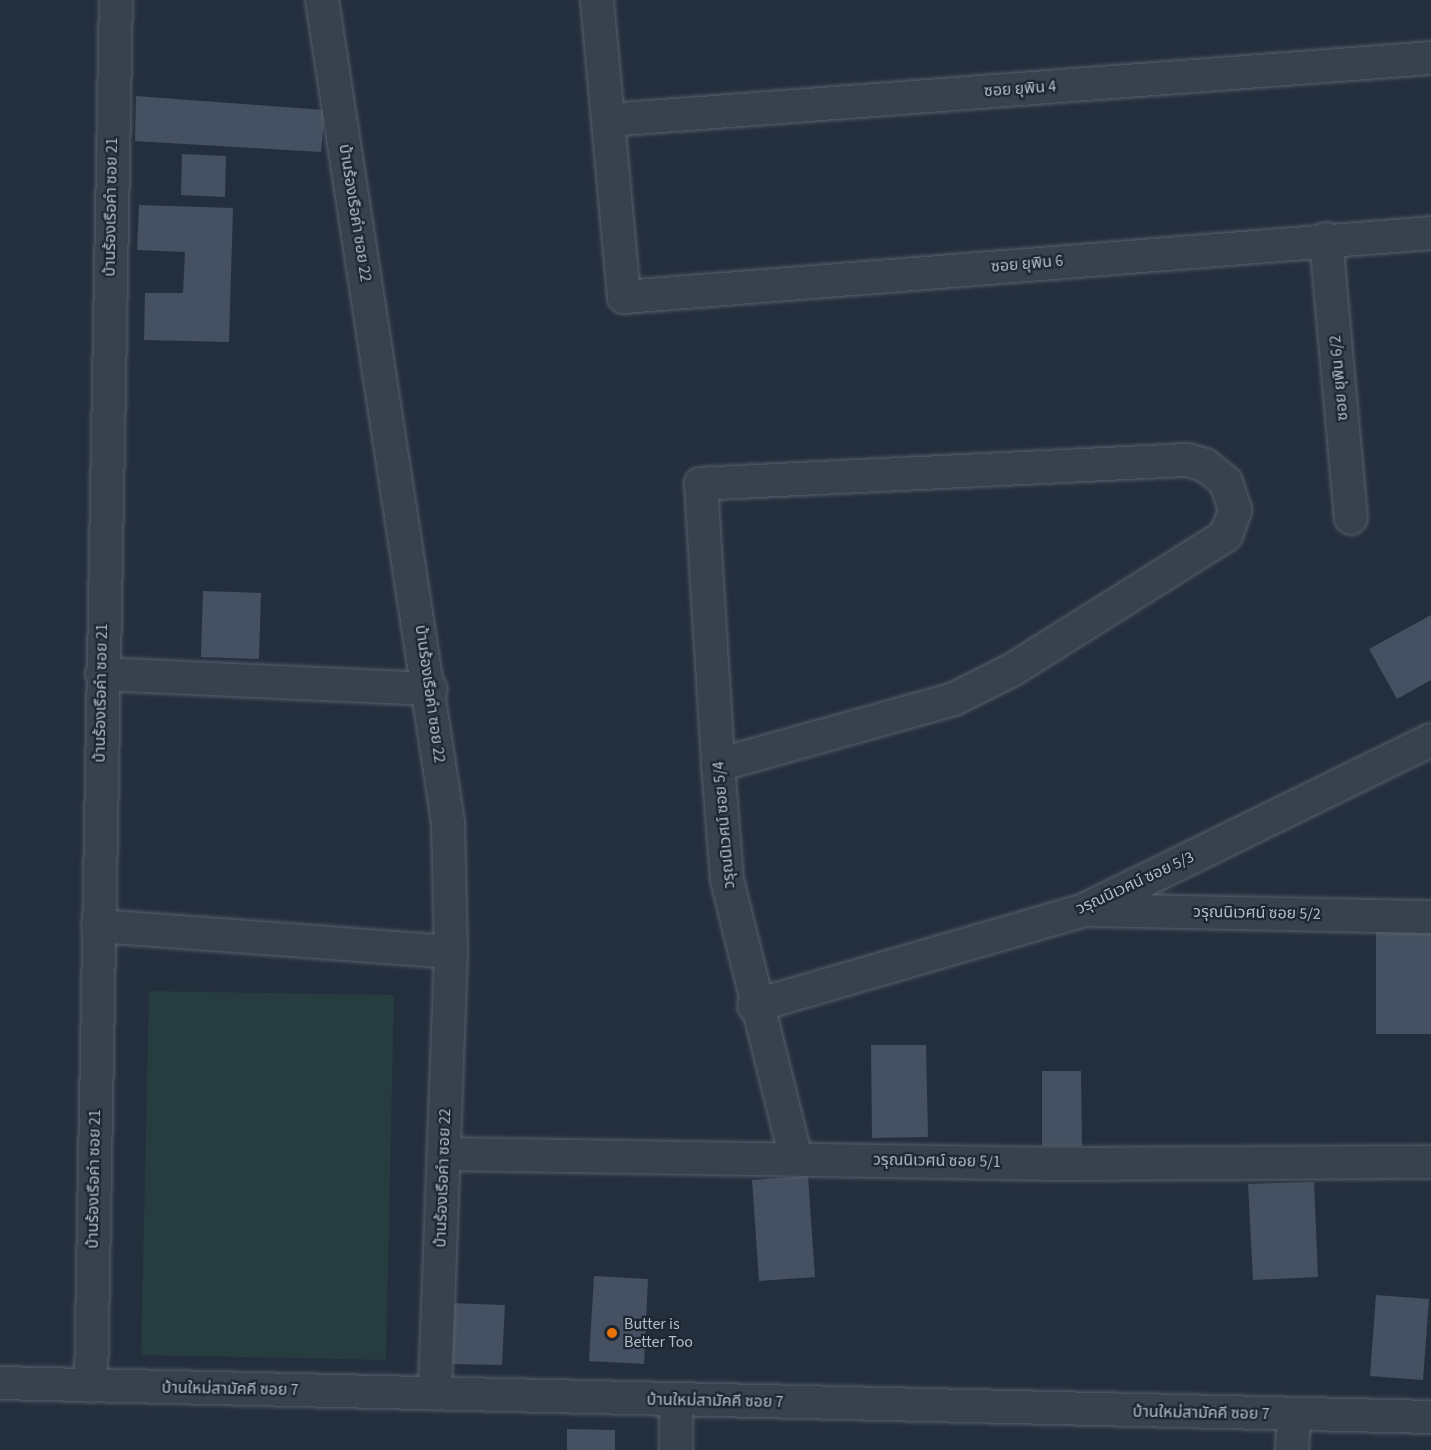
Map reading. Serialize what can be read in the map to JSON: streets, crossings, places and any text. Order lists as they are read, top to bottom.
{
  "streets": {
    "street": [
      "ซอย ยุพิน 4",
      "บ้านร้องเรือคำ ซอย 21",
      "บ้านร้องเรือคำ ซอย 22",
      "ซอย ยุพิน 6",
      "ซอย ยุพิน 6/2",
      "วรุณนิเวศน์ ซอย 5/4",
      "วรุณนิเวศน์ ซอย 5/3",
      "วรุณนิเวศน์ ซอย 5/2",
      "วรุณนิเวศน์ ซอย 5/1",
      "บ้านใหม่สามัคคี ซอย 7"
    ]
  },
  "crossings": [
    ["ซอย ยุพิน 4", "ซอย ยุพิน 6"],
    ["บ้านร้องเรือคำ ซอย 21", "บ้านใหม่สามัคคี ซอย 7"],
    ["บ้านร้องเรือคำ ซอย 22", "วรุณนิเวศน์ ซอย 5/1"],
    ["บ้านร้องเรือคำ ซอย 22", "บ้านใหม่สามัคคี ซอย 7"],
    ["ซอย ยุพิน 6", "ซอย ยุพิน 6/2"],
    ["วรุณนิเวศน์ ซอย 5/4", "วรุณนิเวศน์ ซอย 5/3"],
    ["วรุณนิเวศน์ ซอย 5/4", "วรุณนิเวศน์ ซอย 5/1"],
    ["วรุณนิเวศน์ ซอย 5/3", "วรุณนิเวศน์ ซอย 5/2"]
  ],
  "places": ["Butter is Better Too"]
}
